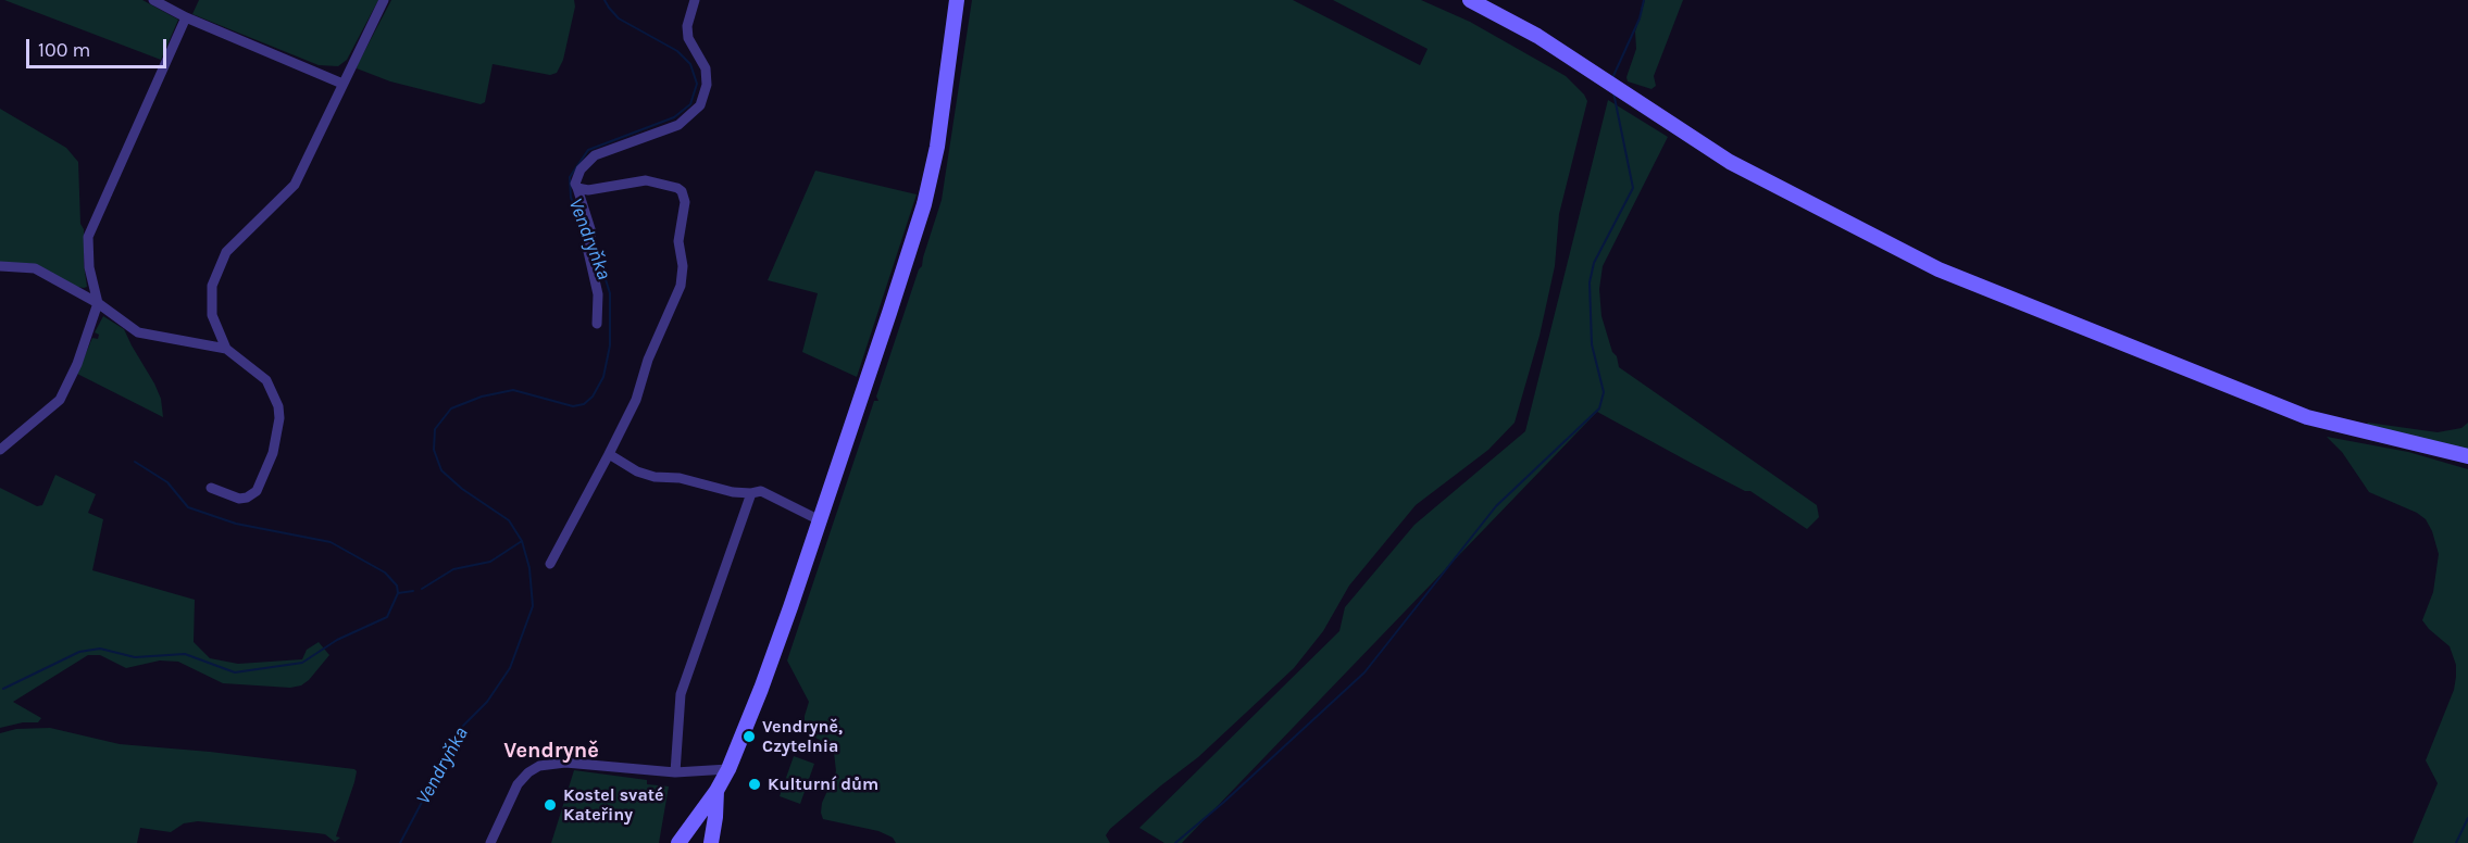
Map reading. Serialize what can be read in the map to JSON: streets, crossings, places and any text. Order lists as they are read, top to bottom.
{
  "districts": ["Vendryně"],
  "water": ["Vendryňka"],
  "places": ["Vendryně, Czytelnia", "Kulturní dům", "Kostel svaté Kateřiny"],
  "scale_bar": "100 m"
}
